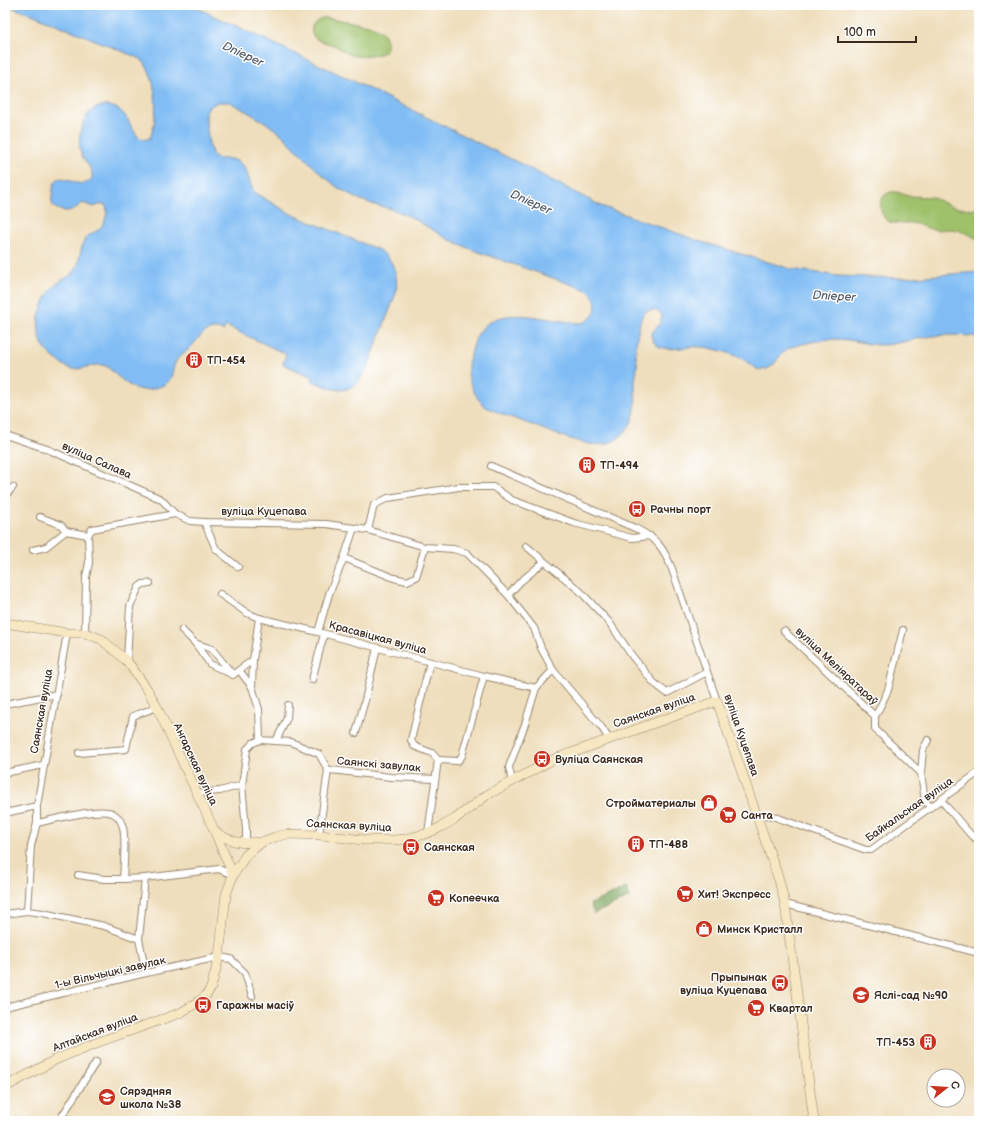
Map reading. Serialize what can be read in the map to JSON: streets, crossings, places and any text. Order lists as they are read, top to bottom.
{
  "streets": {
    "main road": [
      "вуліца Куцепава",
      "Саянская вуліца",
      "Ангарская вуліца",
      "Алтайская вуліца"
    ],
    "street": [
      "вуліца Салава",
      "Красавіцкая вуліца",
      "вуліца Меліяратараў",
      "Саянскі завулак",
      "Байкальская вуліца",
      "1-ы Вільчыцкі завулак"
    ]
  },
  "crossings": [
    ["вуліца Салава", "вуліца Куцепава"],
    ["вуліца Куцепава", "Саянская вуліца"],
    ["вуліца Куцепава", "Байкальская вуліца"],
    ["Саянская вуліца", "Ангарская вуліца"],
    ["1-ы Вільчыцкі завулак", "Алтайская вуліца"]
  ],
  "water": ["Dnieper"],
  "places": {
    "building": [
      "ТП-454",
      "ТП-494",
      "ТП-488",
      "ТП-453"
    ],
    "bus stop": [
      "Рачны порт",
      "Вуліца Саянская",
      "Саянская",
      "Прыпынак вуліца Куцепава",
      "Гаражны масіў"
    ],
    "shop": ["Стройматериалы", "Минск Кристалл"],
    "supermarket": [
      "Санта",
      "Хит! Экспресс",
      "Копеечка",
      "Квартал"
    ],
    "school or university": ["Яслі-сад №90", "Сярэдняя школа №38"]
  },
  "scale_bar": "100 m",
  "north": "right"
}
